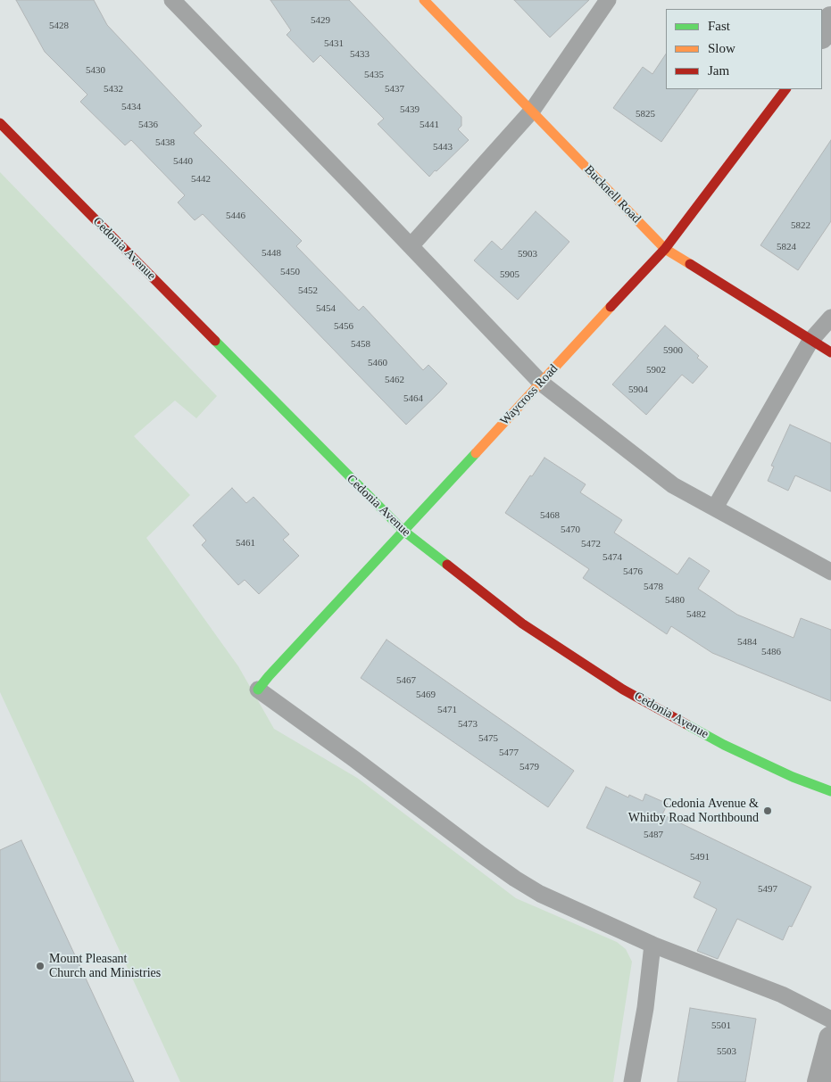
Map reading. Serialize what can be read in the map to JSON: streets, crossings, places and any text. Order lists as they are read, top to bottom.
{
  "streets": {
    "street": ["Bucknell Road", "Cedonia Avenue", "Waycross Road"]
  },
  "crossings": [
    ["Bucknell Road", "Waycross Road"],
    ["Cedonia Avenue", "Waycross Road"]
  ],
  "places": ["Cedonia Avenue & Whitby Road Northbound", "Mount Pleasant Church and Ministries"],
  "house_numbers": [
    "5429",
    "5428",
    "5431",
    "5433",
    "5430",
    "5435",
    "5432",
    "5437",
    "5434",
    "5439",
    "5825",
    "5436",
    "5441",
    "5438",
    "5443",
    "5440",
    "5442",
    "5446",
    "5822",
    "5824",
    "5448",
    "5903",
    "5450",
    "5905",
    "5452",
    "5454",
    "5456",
    "5458",
    "5900",
    "5460",
    "5902",
    "5462",
    "5904",
    "5464",
    "5468",
    "5470",
    "5461",
    "5472",
    "5474",
    "5476",
    "5478",
    "5480",
    "5482",
    "5484",
    "5486",
    "5467",
    "5469",
    "5471",
    "5473",
    "5475",
    "5477",
    "5479",
    "5487",
    "5491",
    "5497",
    "5501",
    "5503"
  ],
  "legend": ["Fast", "Slow", "Jam"]
}
